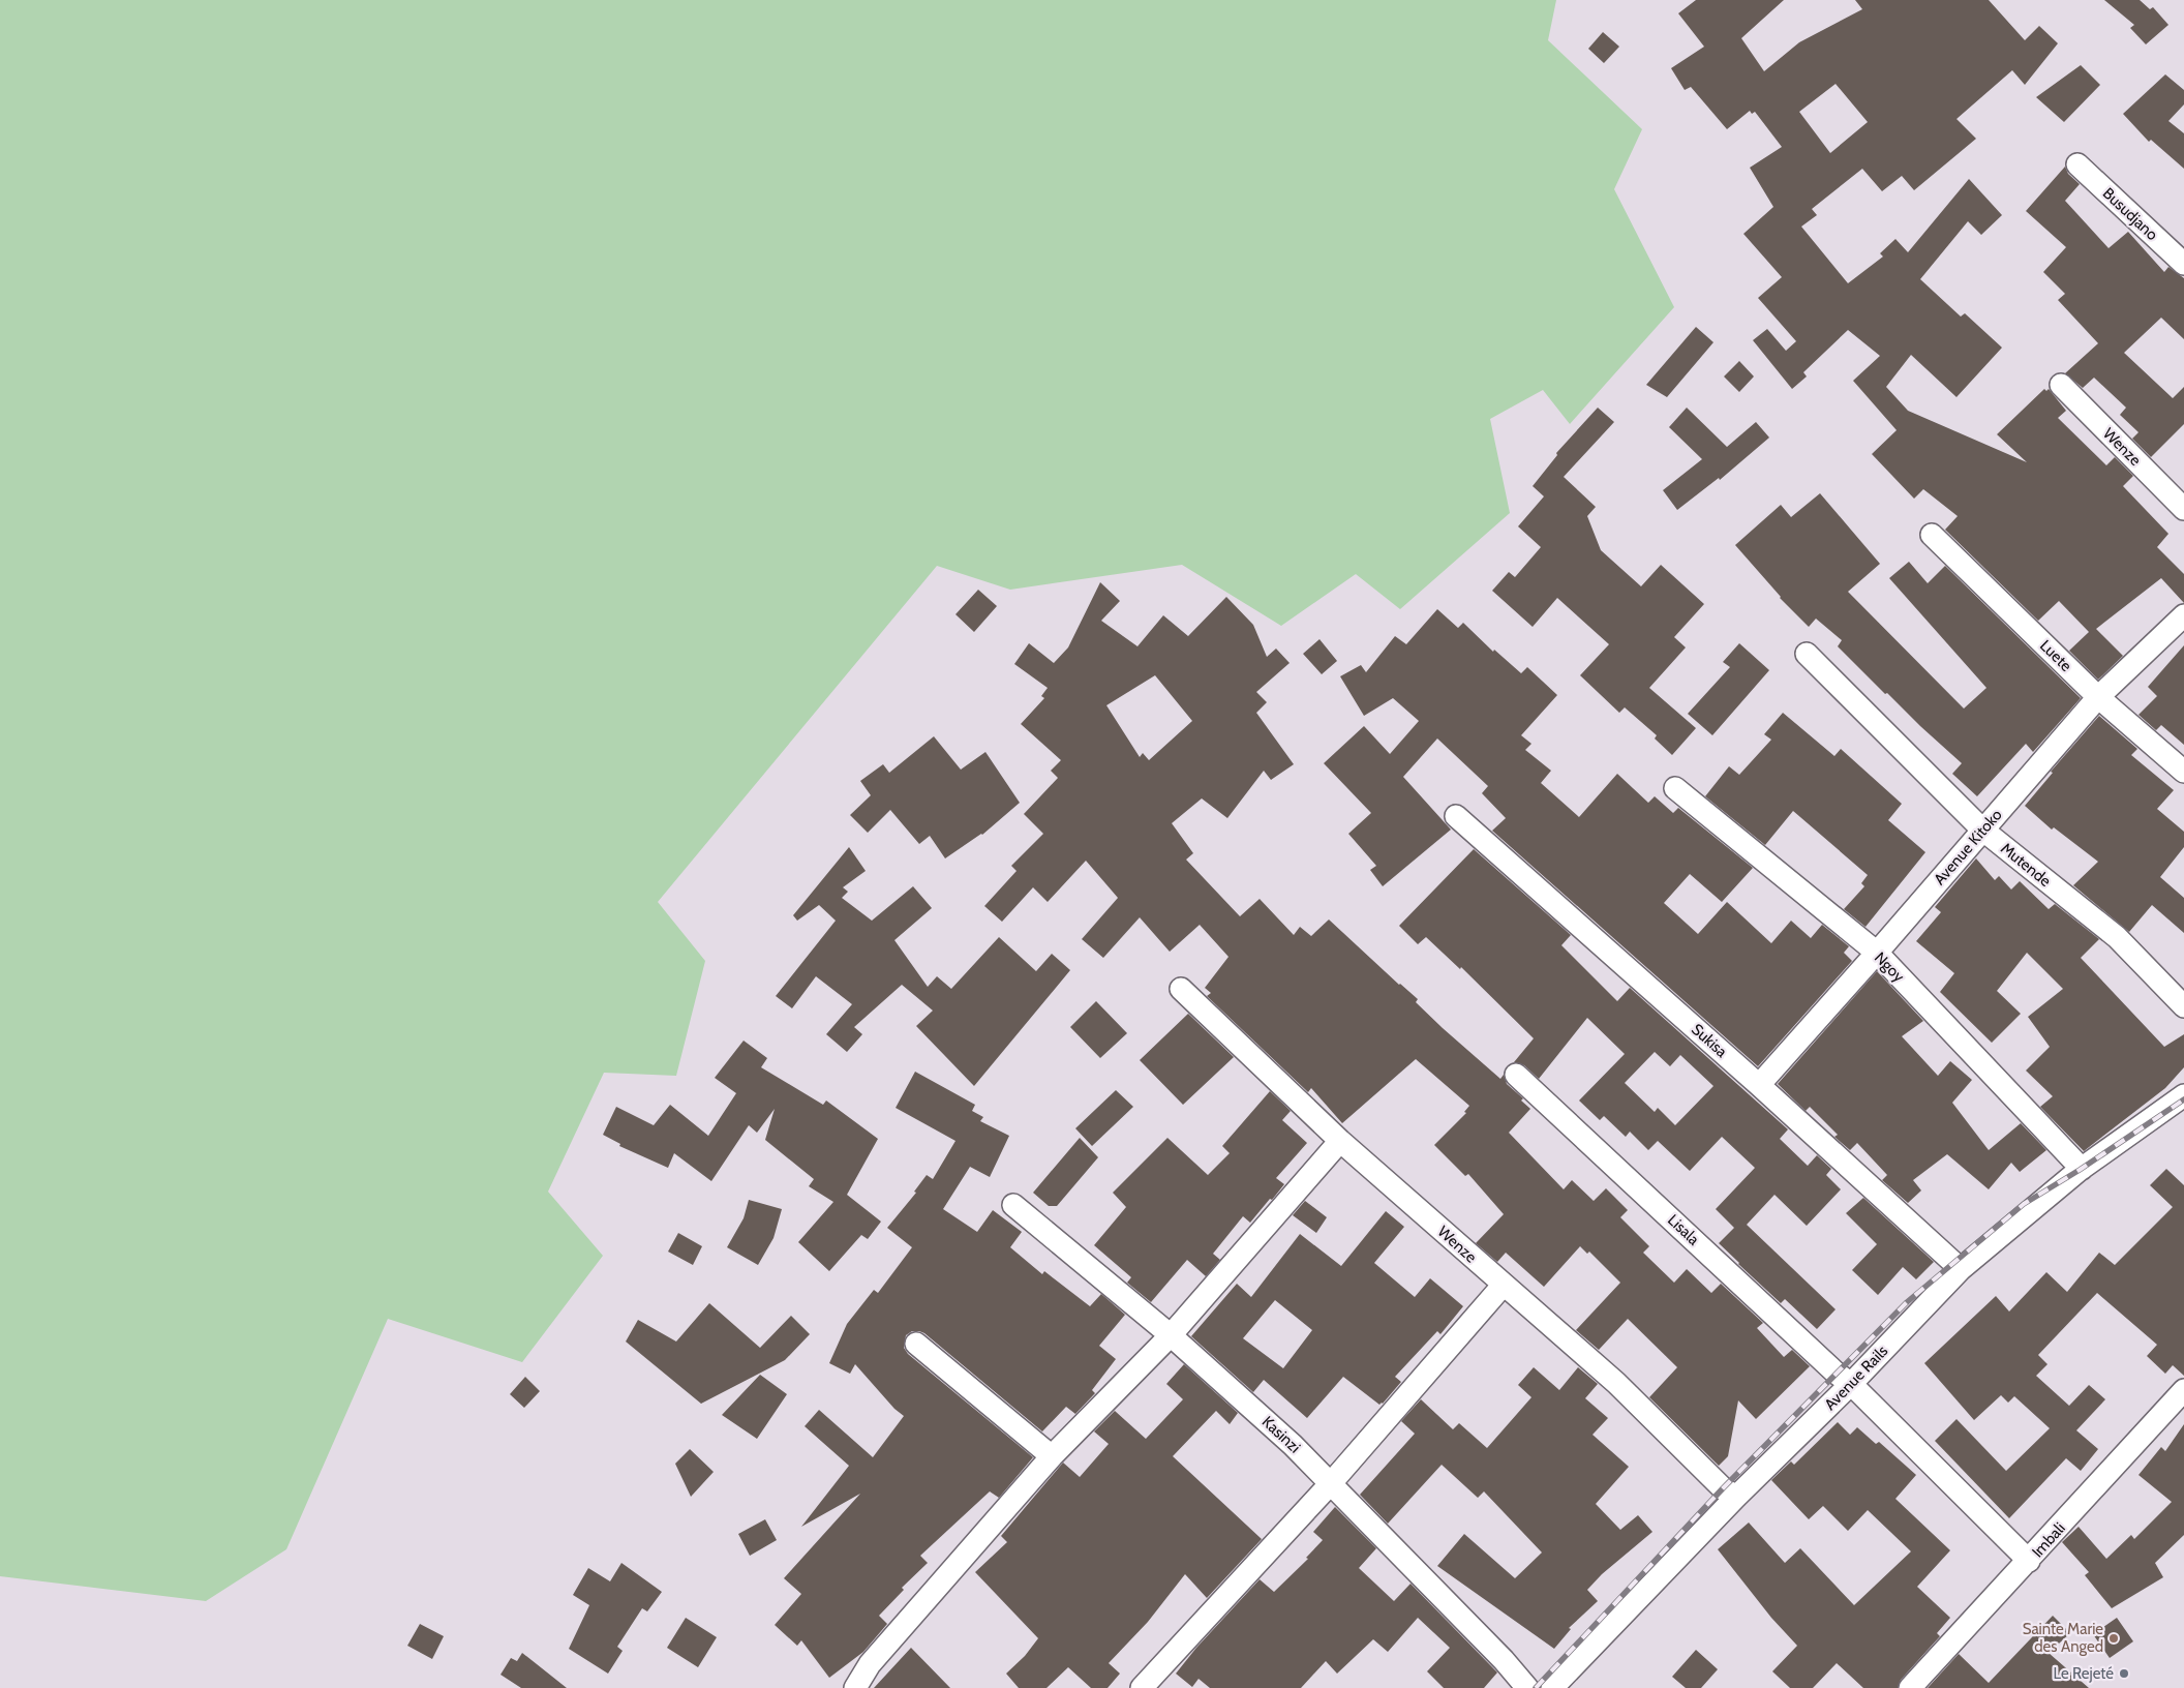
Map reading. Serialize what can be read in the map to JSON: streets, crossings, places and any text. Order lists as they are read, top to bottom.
{
  "streets": {
    "street": [
      "Busudjano",
      "Wenze",
      "Luete",
      "Avenue Kitoko",
      "Mutende",
      "Ngoy",
      "Sukisa",
      "Lisala",
      "Avenue Rails",
      "Kasinzi",
      "Imbali"
    ]
  },
  "crossings": [
    ["Wenze", "Avenue Rails"],
    ["Luete", "Avenue Kitoko"],
    ["Avenue Kitoko", "Mutende"],
    ["Avenue Kitoko", "Ngoy"],
    ["Avenue Kitoko", "Sukisa"],
    ["Ngoy", "Avenue Rails"],
    ["Sukisa", "Avenue Rails"],
    ["Lisala", "Avenue Rails"],
    ["Lisala", "Imbali"]
  ],
  "places": ["Sainte Marie des Anged", "Le Rejeté"]
}
